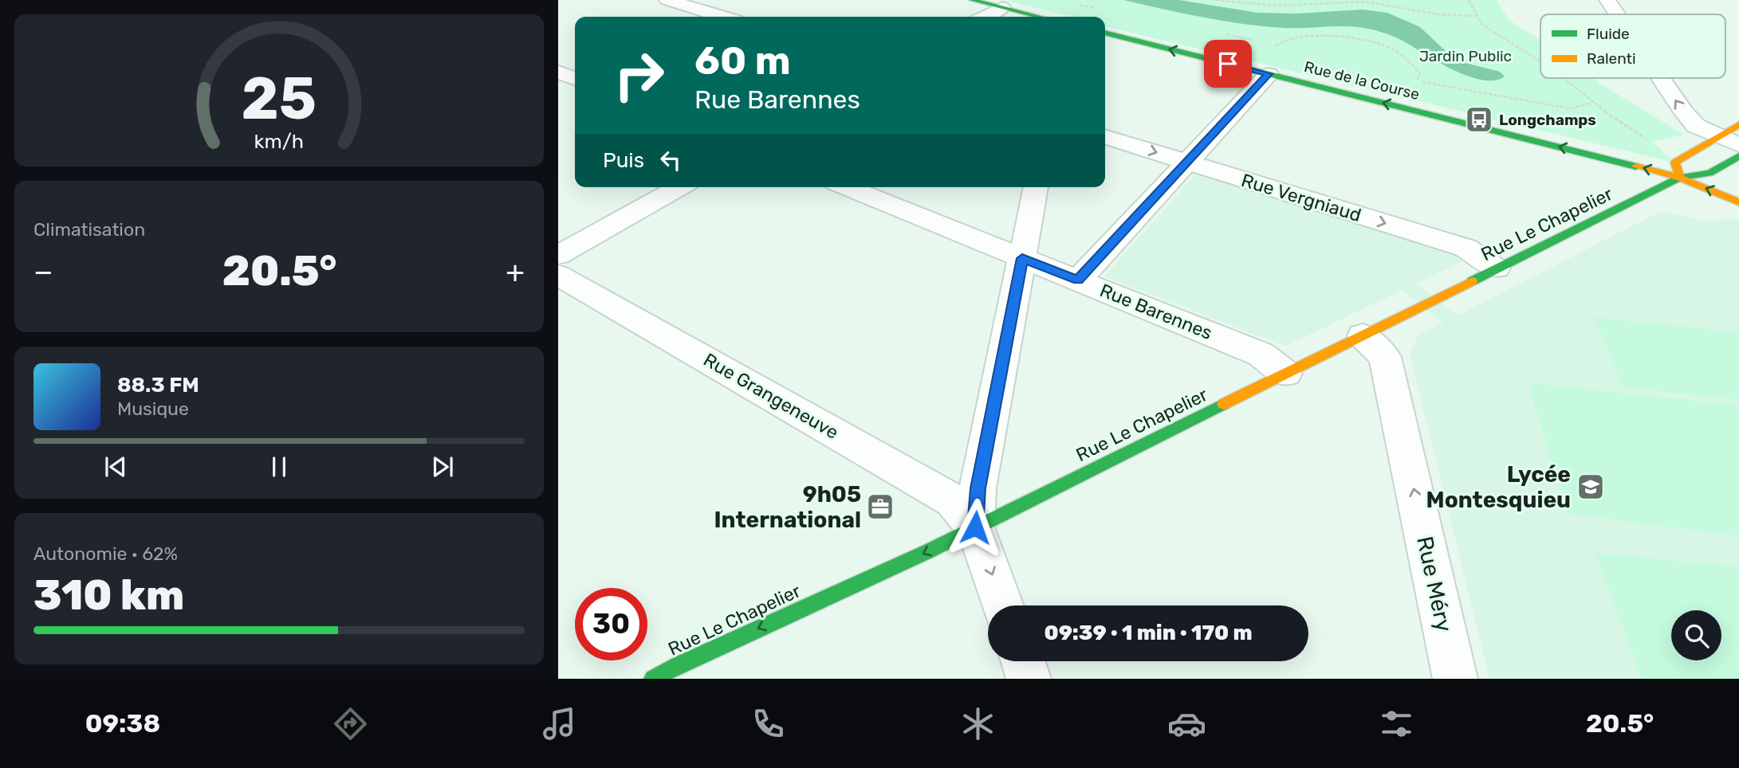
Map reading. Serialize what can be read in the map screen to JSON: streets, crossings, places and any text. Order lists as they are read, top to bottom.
{
  "streets": {
    "street": [
      "Rue de la Course",
      "Rue Vergniaud",
      "Rue Le Chapelier",
      "Rue Barennes",
      "Rue Grangeneuve",
      "Rue Méry"
    ]
  },
  "crossings": [
    ["Rue de la Course", "Rue Le Chapelier"],
    ["Rue Vergniaud", "Rue Le Chapelier"],
    ["Rue Le Chapelier", "Rue Barennes"],
    ["Rue Le Chapelier", "Rue Grangeneuve"],
    ["Rue Le Chapelier", "Rue Méry"]
  ],
  "one_way": ["Rue de la Course", "Rue Vergniaud", "Rue Méry"],
  "parks": ["Jardin Public"],
  "places": {
    "bus stop": ["Longchamps"],
    "school or university": ["Lycée Montesquieu"],
    "office": ["9h05 International"]
  },
  "legend": ["Fluide", "Ralenti"],
  "page": {
    "turn": ["60 m", "Rue Barennes"],
    "then": "Puis",
    "tile": [
      "Climatisation",
      ["Autonomie · 62%", "310 km"]
    ],
    "heat": ["−", "20.5°", "+"],
    "song": ["88.3 FM", "Musique"],
    "limit": "30",
    "trip": "09:39 · 1 min · 170 m",
    "tabs": ["09:38", "20.5°"],
    "gauge": ["25", "km/h"]
  }
}
